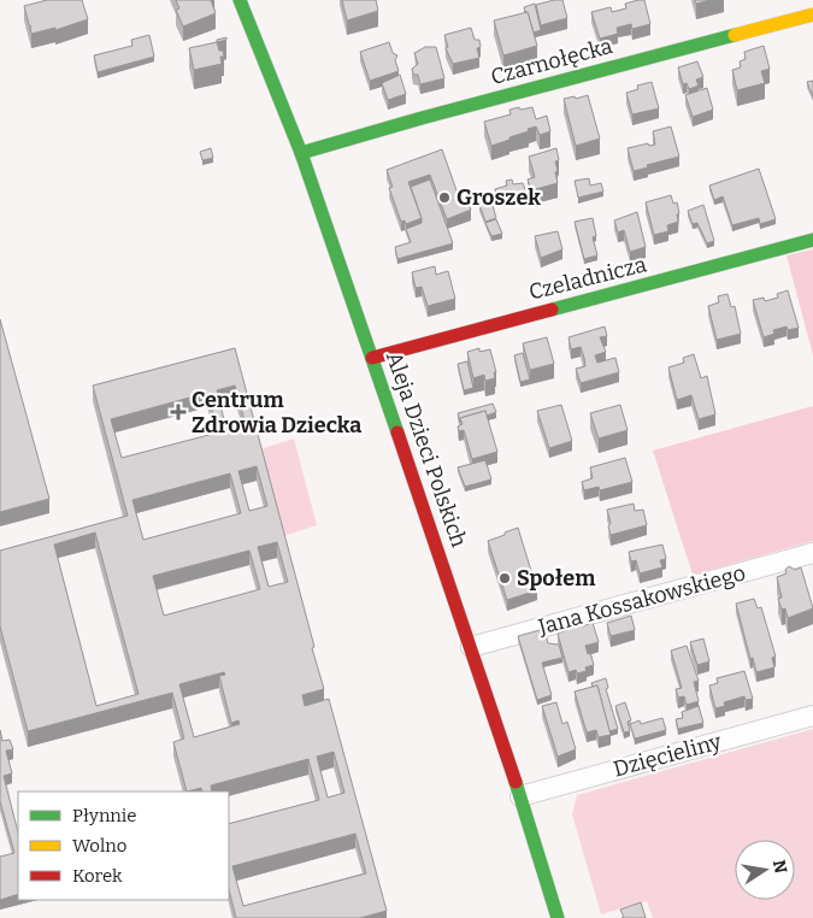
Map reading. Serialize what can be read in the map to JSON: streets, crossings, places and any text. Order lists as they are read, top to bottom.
{
  "streets": {
    "street": [
      "Czarnołęcka",
      "Czeladnicza",
      "Aleja Dzieci Polskich",
      "Jana Kossakowskiego",
      "Dzięcieliny"
    ]
  },
  "crossings": [
    ["Czarnołęcka", "Aleja Dzieci Polskich"],
    ["Czeladnicza", "Aleja Dzieci Polskich"],
    ["Aleja Dzieci Polskich", "Jana Kossakowskiego"],
    ["Aleja Dzieci Polskich", "Dzięcieliny"]
  ],
  "places": {
    "other": ["Groszek", "Społem"],
    "health": ["Centrum Zdrowia Dziecka"]
  },
  "legend": ["Płynnie", "Wolno", "Korek"],
  "north": "right"
}
